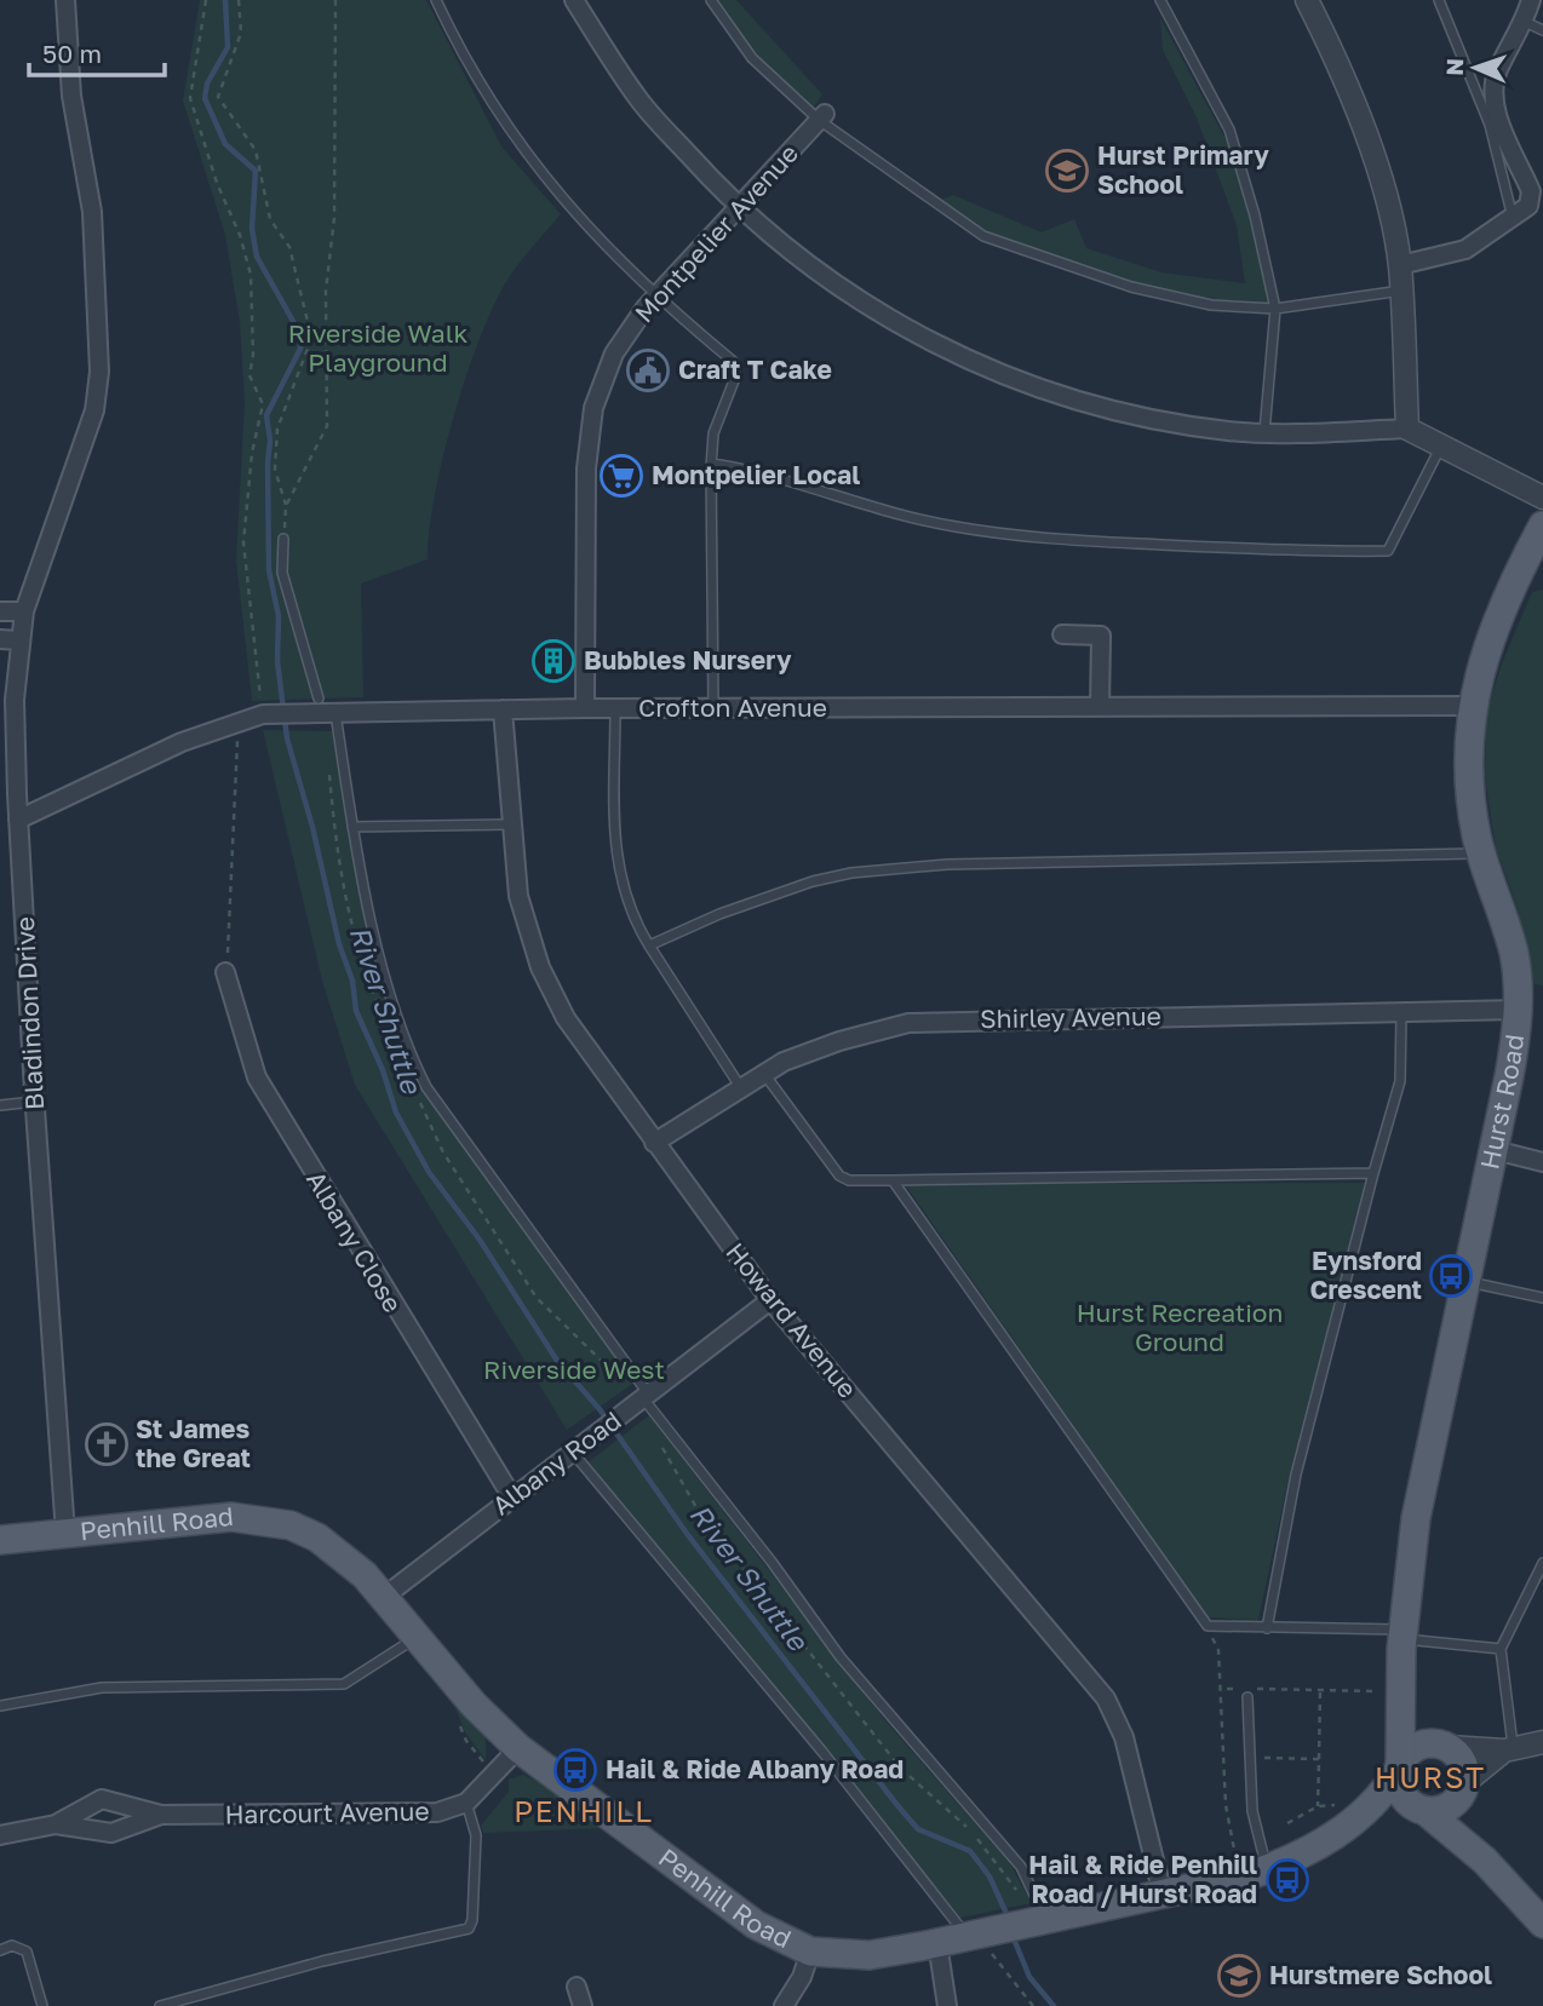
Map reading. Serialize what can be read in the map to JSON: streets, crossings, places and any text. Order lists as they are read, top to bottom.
{
  "streets": {
    "main road": ["Hurst Road", "Penhill Road"],
    "street": [
      "Montpelier Avenue",
      "Crofton Avenue",
      "Bladindon Drive",
      "Shirley Avenue",
      "Albany Close",
      "Howard Avenue",
      "Albany Road",
      "Harcourt Avenue"
    ]
  },
  "crossings": [
    ["Montpelier Avenue", "Crofton Avenue"],
    ["Crofton Avenue", "Bladindon Drive"],
    ["Crofton Avenue", "Hurst Road"],
    ["Crofton Avenue", "Howard Avenue"],
    ["Bladindon Drive", "Penhill Road"],
    ["Shirley Avenue", "Hurst Road"],
    ["Shirley Avenue", "Howard Avenue"],
    ["Hurst Road", "Penhill Road"],
    ["Albany Close", "Albany Road"],
    ["Howard Avenue", "Albany Road"],
    ["Howard Avenue", "Penhill Road"],
    ["Albany Road", "Penhill Road"],
    ["Penhill Road", "Harcourt Avenue"]
  ],
  "districts": ["HURST", "PENHILL"],
  "water": ["River Shuttle"],
  "parks": ["Riverside Walk Playground", "Hurst Recreation Ground", "Riverside West"],
  "places": {
    "school or university": ["Hurst Primary School", "Hurstmere School"],
    "public building": ["Craft T Cake"],
    "supermarket": ["Montpelier Local"],
    "building": ["Bubbles Nursery"],
    "bus stop": ["Eynsford Crescent", "Hail & Ride Albany Road", "Hail & Ride Penhill Road / Hurst Road"],
    "church": ["St James the Great"]
  },
  "scale_bar": "50 m",
  "north": "left"
}
